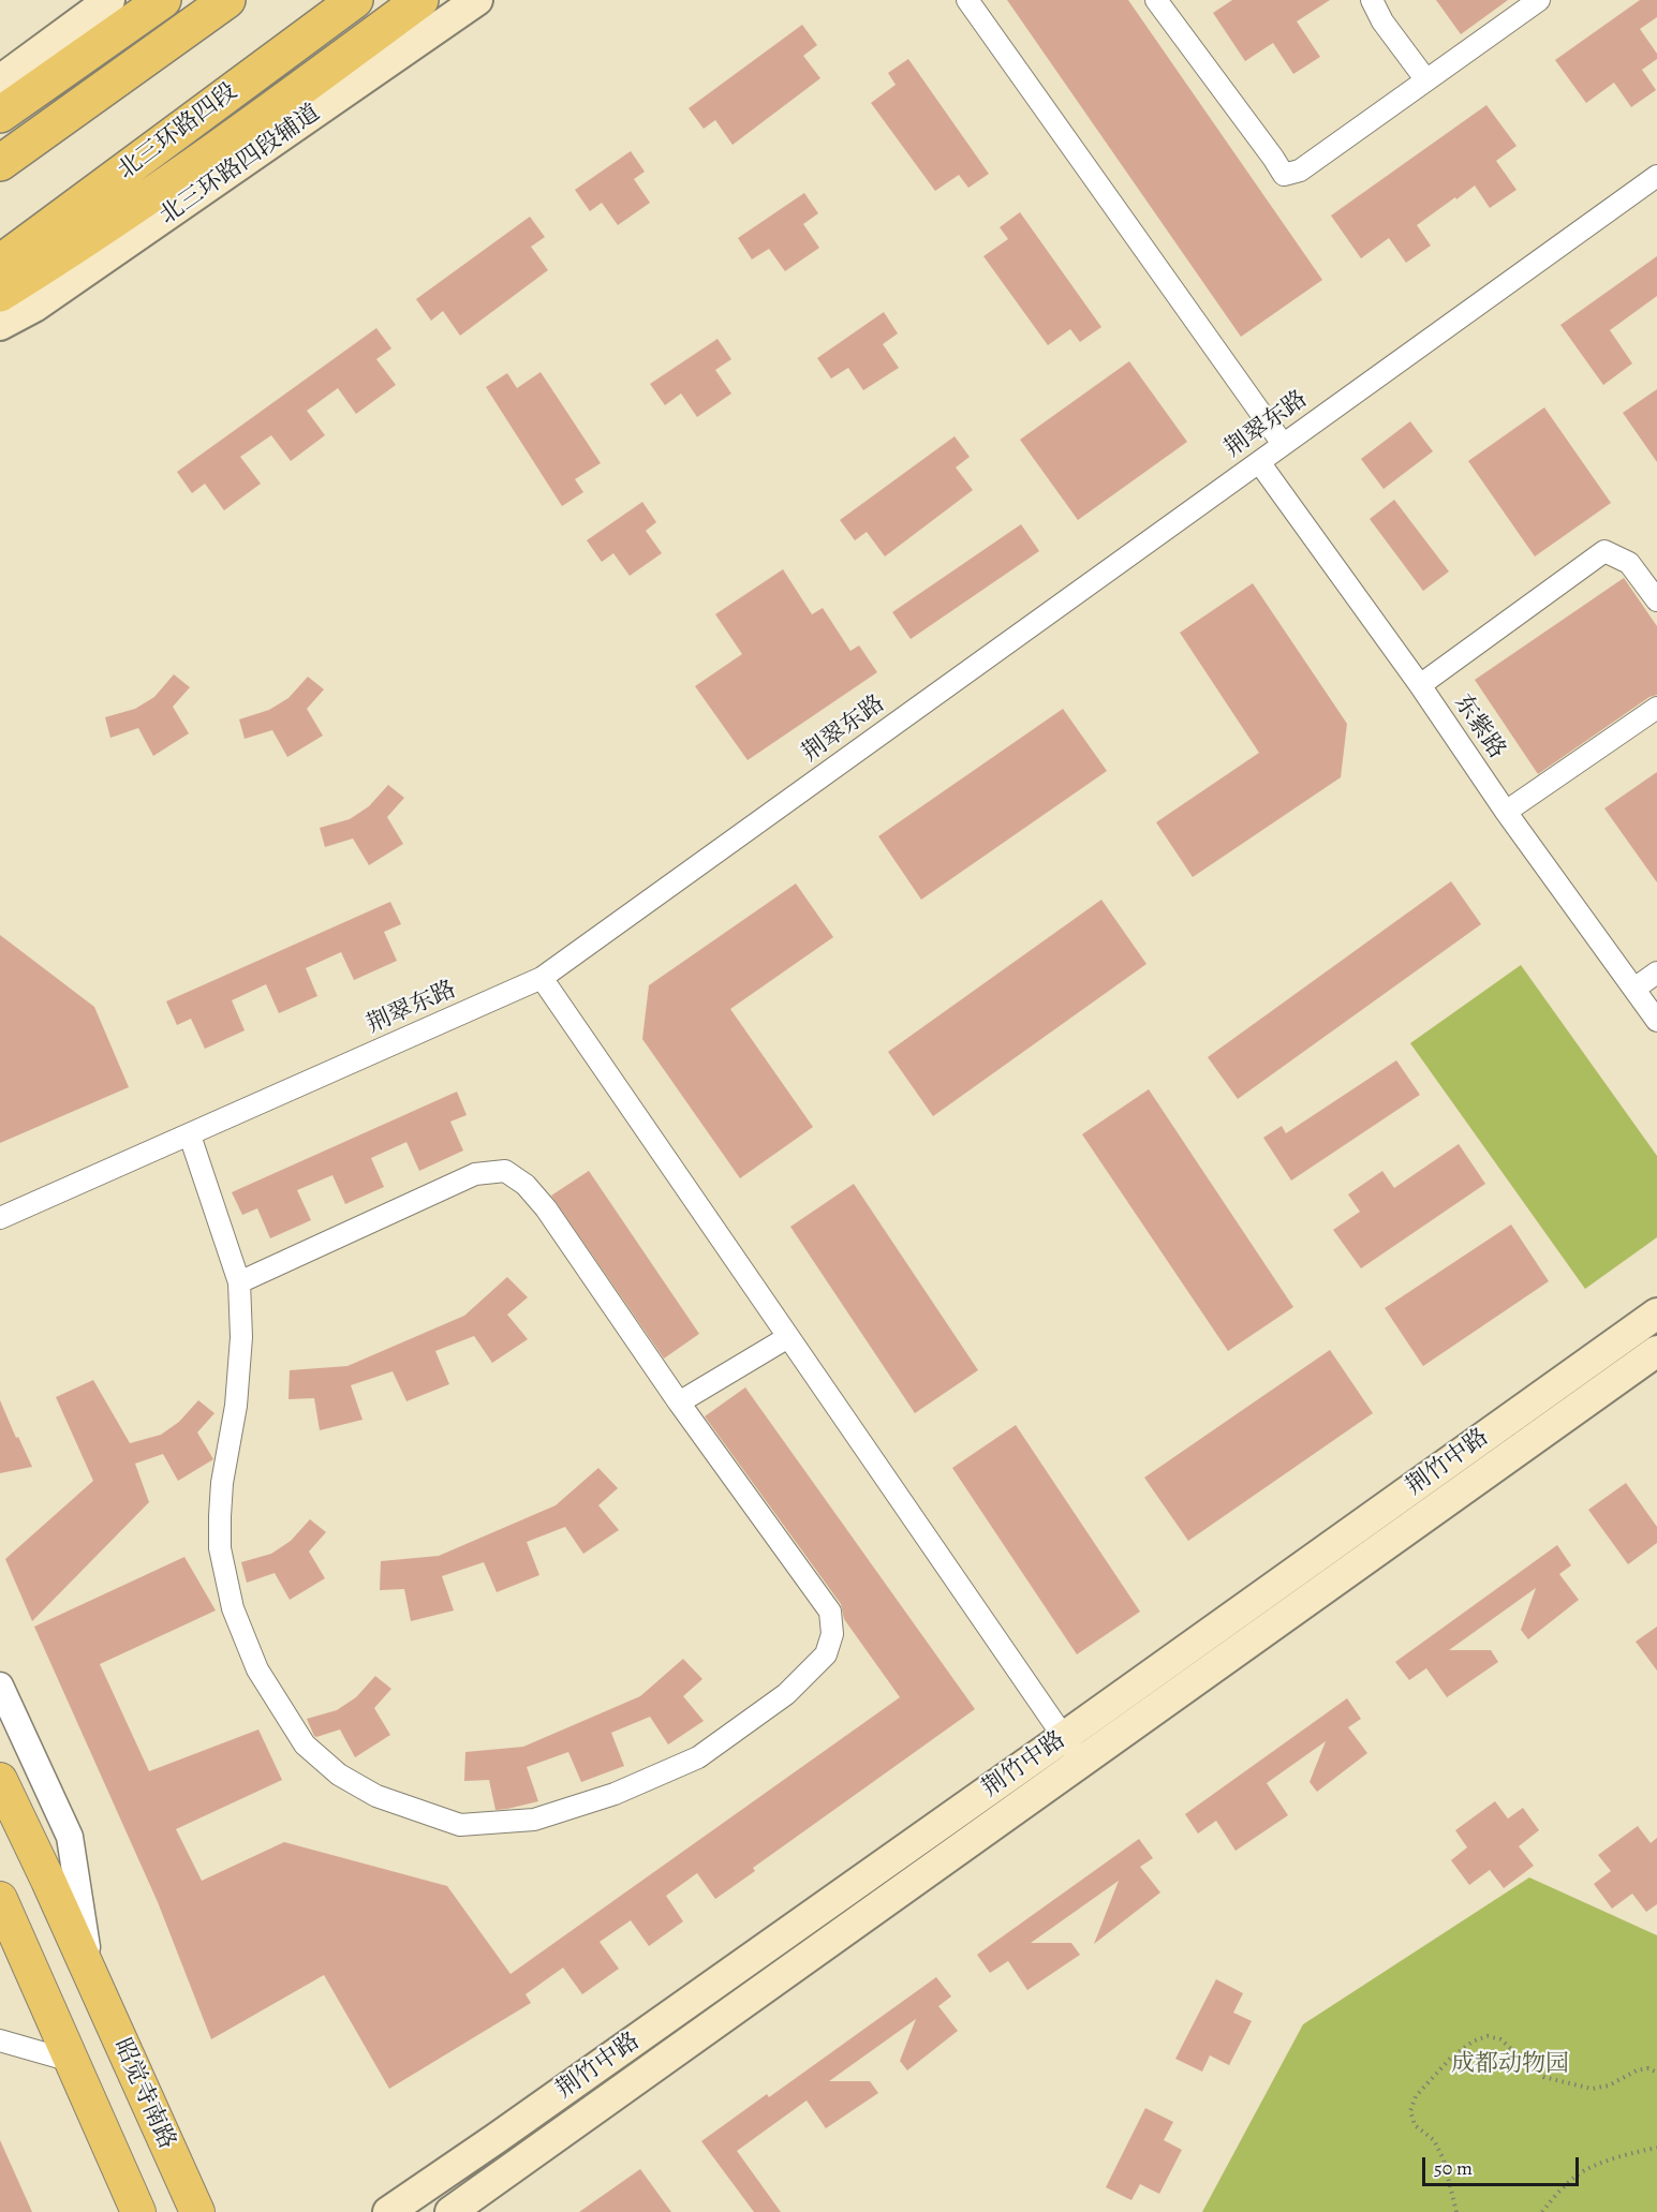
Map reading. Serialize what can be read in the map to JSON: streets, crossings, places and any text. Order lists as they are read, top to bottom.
{
  "streets": {
    "highway": ["北三环路四段"],
    "main road": ["北三环路四段辅道", "荆竹中路", "昭觉寺南路"],
    "street": ["荆翠东路", "东紫路"]
  },
  "crossings": [
    ["荆翠东路", "东紫路"]
  ],
  "parks": ["成都动物园"],
  "scale_bar": "50 m"
}
